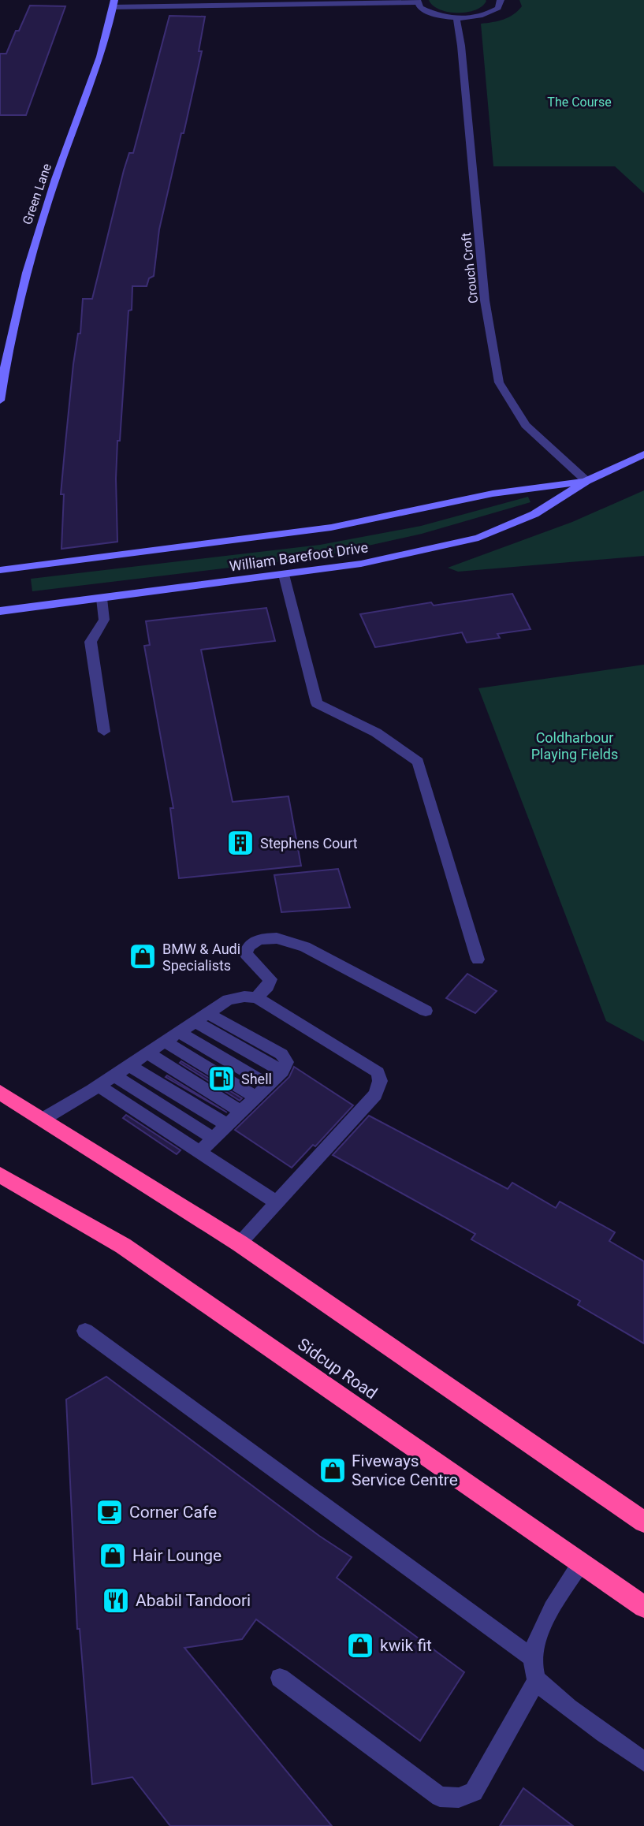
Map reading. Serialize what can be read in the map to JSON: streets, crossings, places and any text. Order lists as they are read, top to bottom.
{
  "streets": {
    "highway": ["Sidcup Road"],
    "street": ["Green Lane", "Crouch Croft", "William Barefoot Drive"]
  },
  "crossings": [
    ["Crouch Croft", "William Barefoot Drive"]
  ],
  "parks": ["The Course", "Coldharbour Playing Fields"],
  "places": {
    "building": ["Stephens Court"],
    "shop": [
      "BMW & Audi Specialists",
      "Fiveways Service Centre",
      "Hair Lounge",
      "kwik fit"
    ],
    "fuel station": ["Shell"],
    "cafe": ["Corner Cafe"],
    "restaurant": ["Ababil Tandoori"]
  }
}
